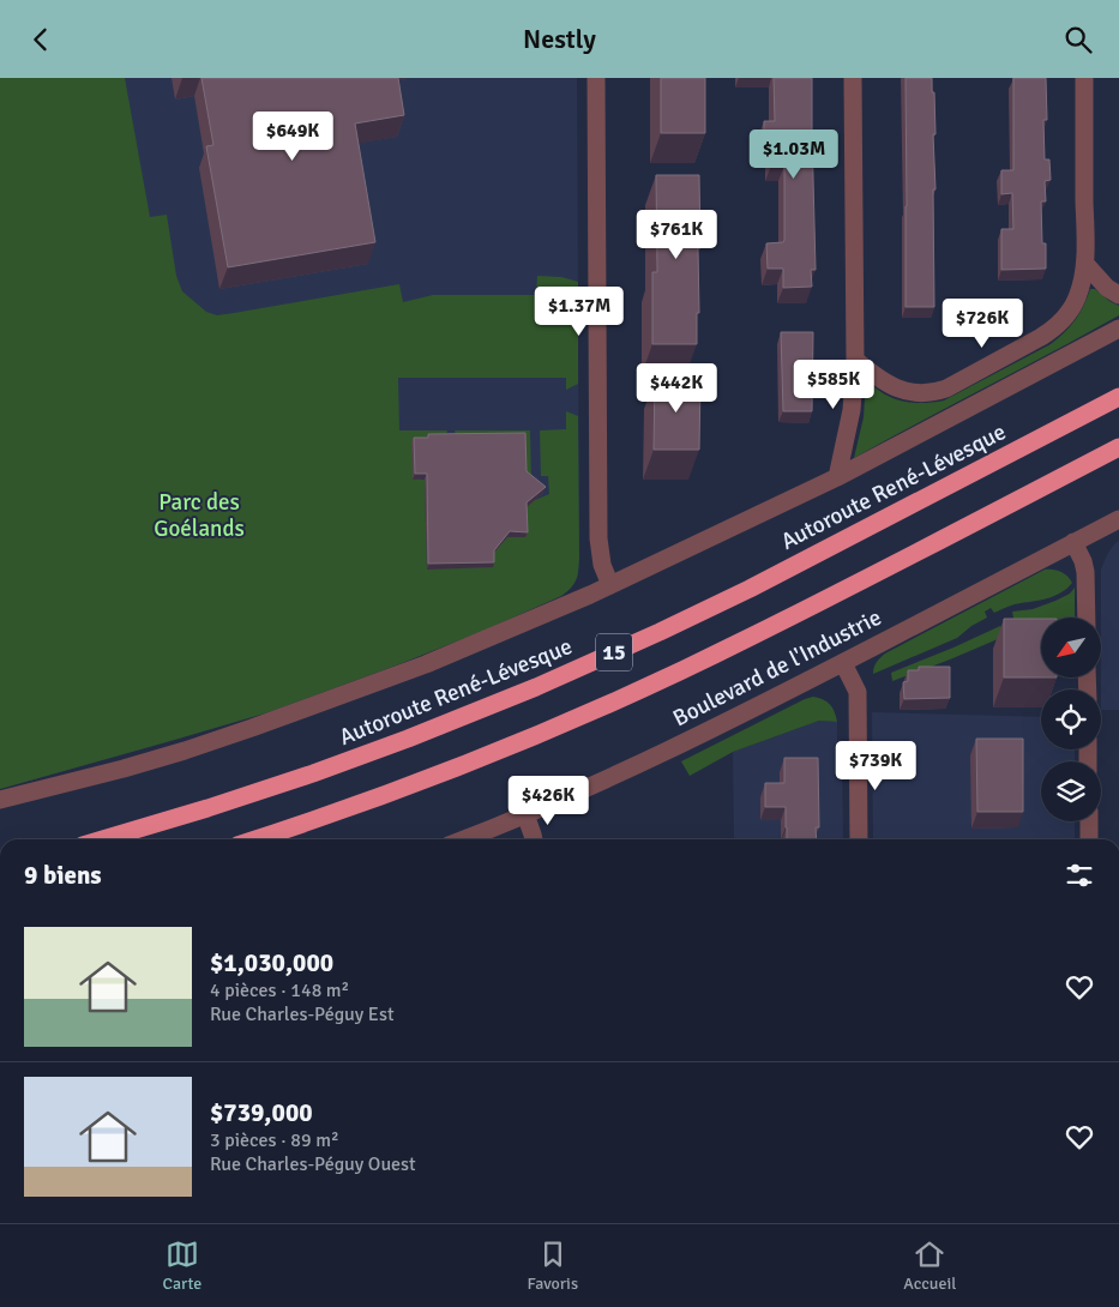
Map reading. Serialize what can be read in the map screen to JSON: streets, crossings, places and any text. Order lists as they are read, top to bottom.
{
  "streets": {
    "highway": ["Autoroute René-Lévesque", "15"],
    "street": ["Boulevard de l'Industrie"]
  },
  "parks": ["Parc des Goélands"],
  "north": "bottom left",
  "page": {
    "header": "Nestly",
    "price": [
      "$649K",
      "$1.03M",
      "$761K",
      "$1.37M",
      "$726K",
      "$585K",
      "$442K",
      "$739K",
      "$426K"
    ],
    "heading": "9 biens",
    "list": [
      {
        "name": "$1,030,000",
        "note": "4 pièces · 148 m² · Rue Charles-Péguy Est"
      },
      {
        "name": "$739,000",
        "note": "3 pièces · 89 m² · Rue Charles-Péguy Ouest"
      }
    ],
    "tabs": ["Carte", "Favoris", "Accueil"]
  }
}
